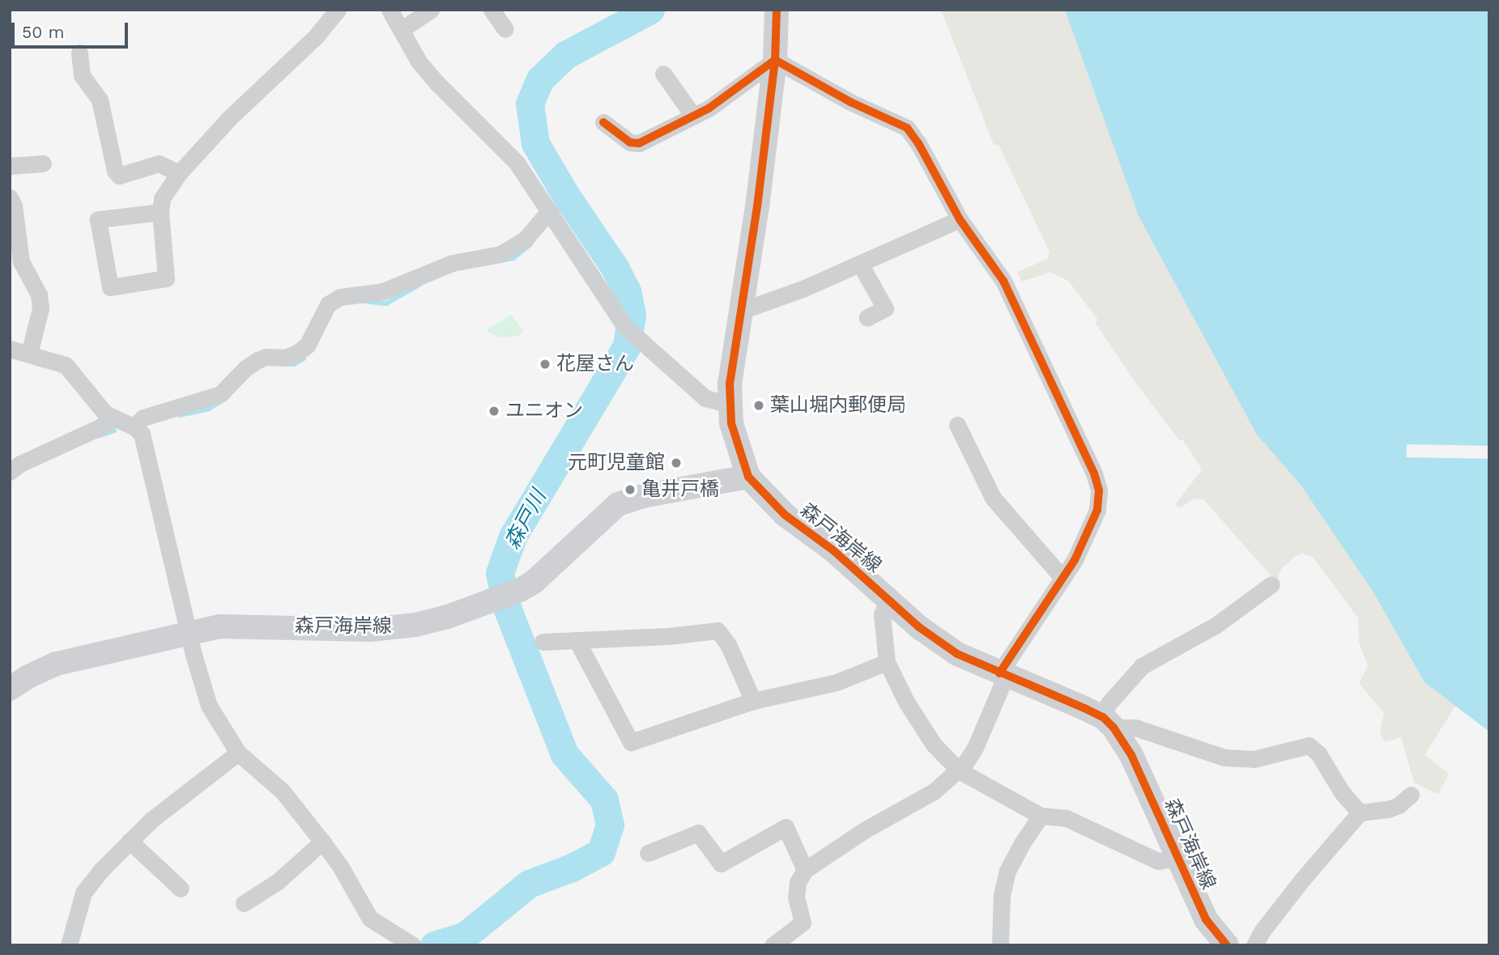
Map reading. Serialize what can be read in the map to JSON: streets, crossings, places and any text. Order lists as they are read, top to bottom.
{
  "streets": {
    "main road": ["森戸海岸線"]
  },
  "water": ["森戸川"],
  "places": [
    "花屋さん",
    "葉山堀内郵便局",
    "ユニオン",
    "元町児童館",
    "亀井戸橋"
  ],
  "scale_bar": "50 m"
}
